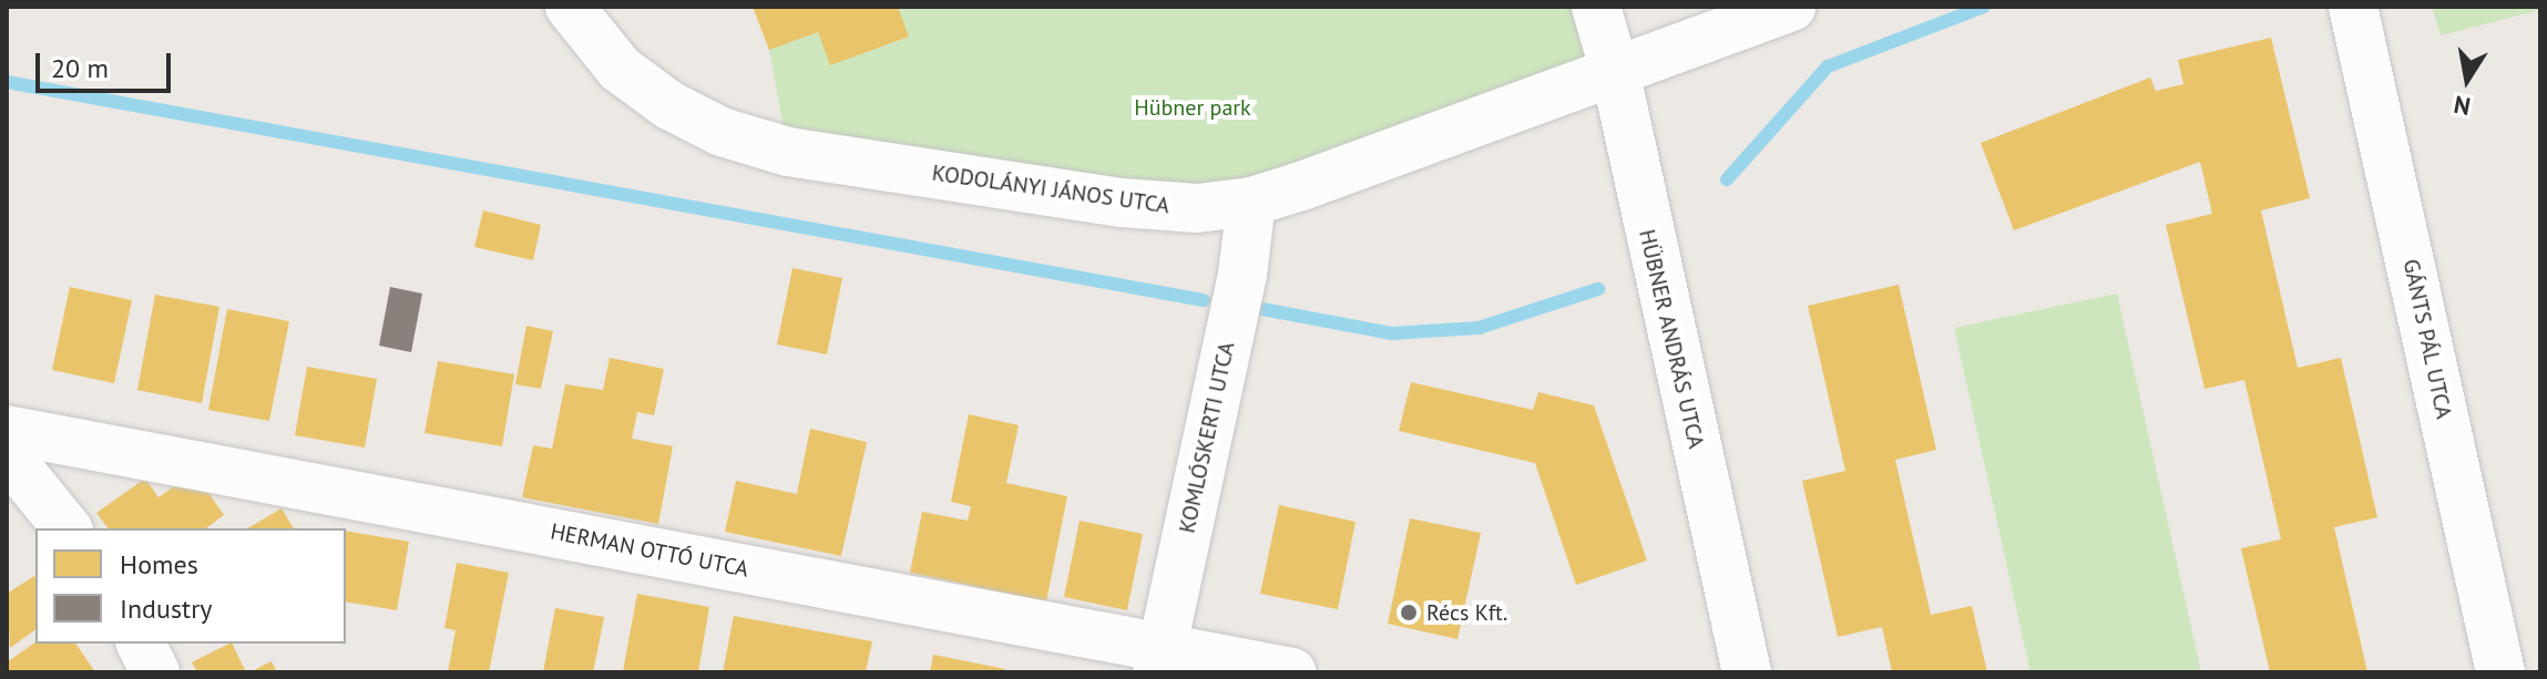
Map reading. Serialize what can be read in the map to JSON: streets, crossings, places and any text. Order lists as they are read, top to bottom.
{
  "streets": {
    "street": [
      "KODOLÁNYI JÁNOS UTCA",
      "HÜBNER ANDRÁS UTCA",
      "GÁNTS PÁL UTCA",
      "KOMLÓSKERTI UTCA",
      "HERMAN OTTÓ UTCA"
    ]
  },
  "crossings": [
    ["KODOLÁNYI JÁNOS UTCA", "HÜBNER ANDRÁS UTCA"],
    ["KODOLÁNYI JÁNOS UTCA", "KOMLÓSKERTI UTCA"],
    ["KOMLÓSKERTI UTCA", "HERMAN OTTÓ UTCA"]
  ],
  "parks": ["Hübner park"],
  "places": ["Récs Kft."],
  "legend": ["Homes", "Industry"],
  "scale_bar": "20 m",
  "north": "bottom"
}
